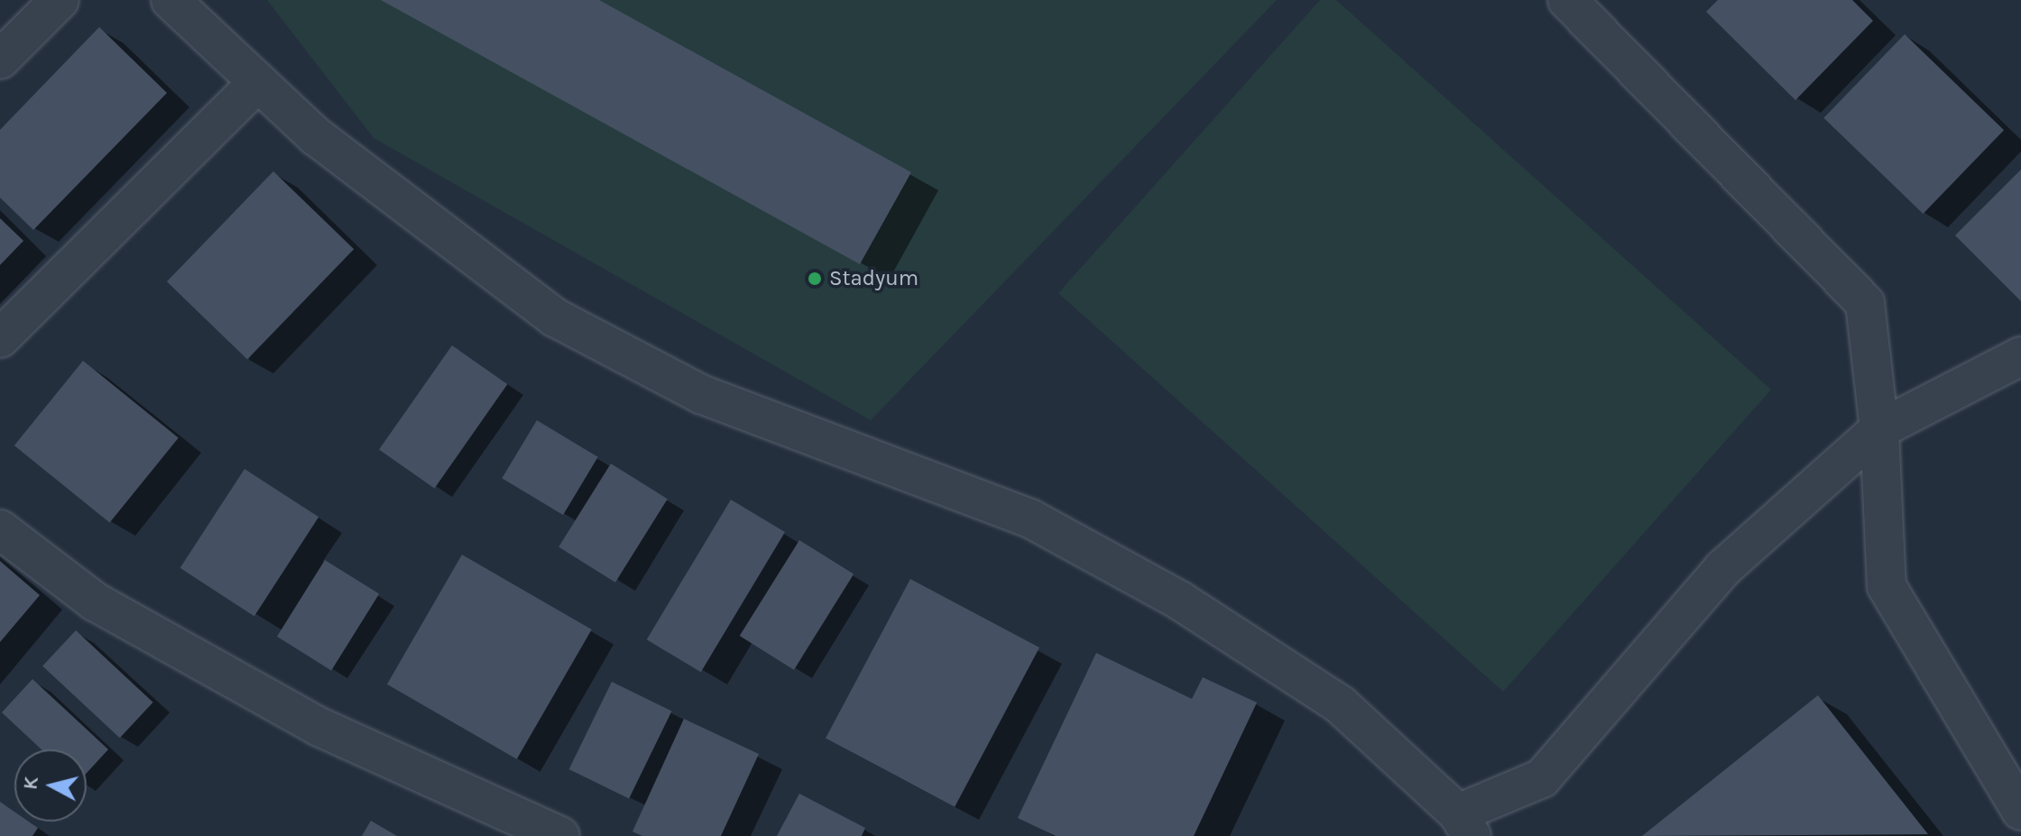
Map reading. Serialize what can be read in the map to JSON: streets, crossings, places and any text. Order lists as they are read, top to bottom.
{
  "places": ["Stadyum"],
  "north": "left"
}
